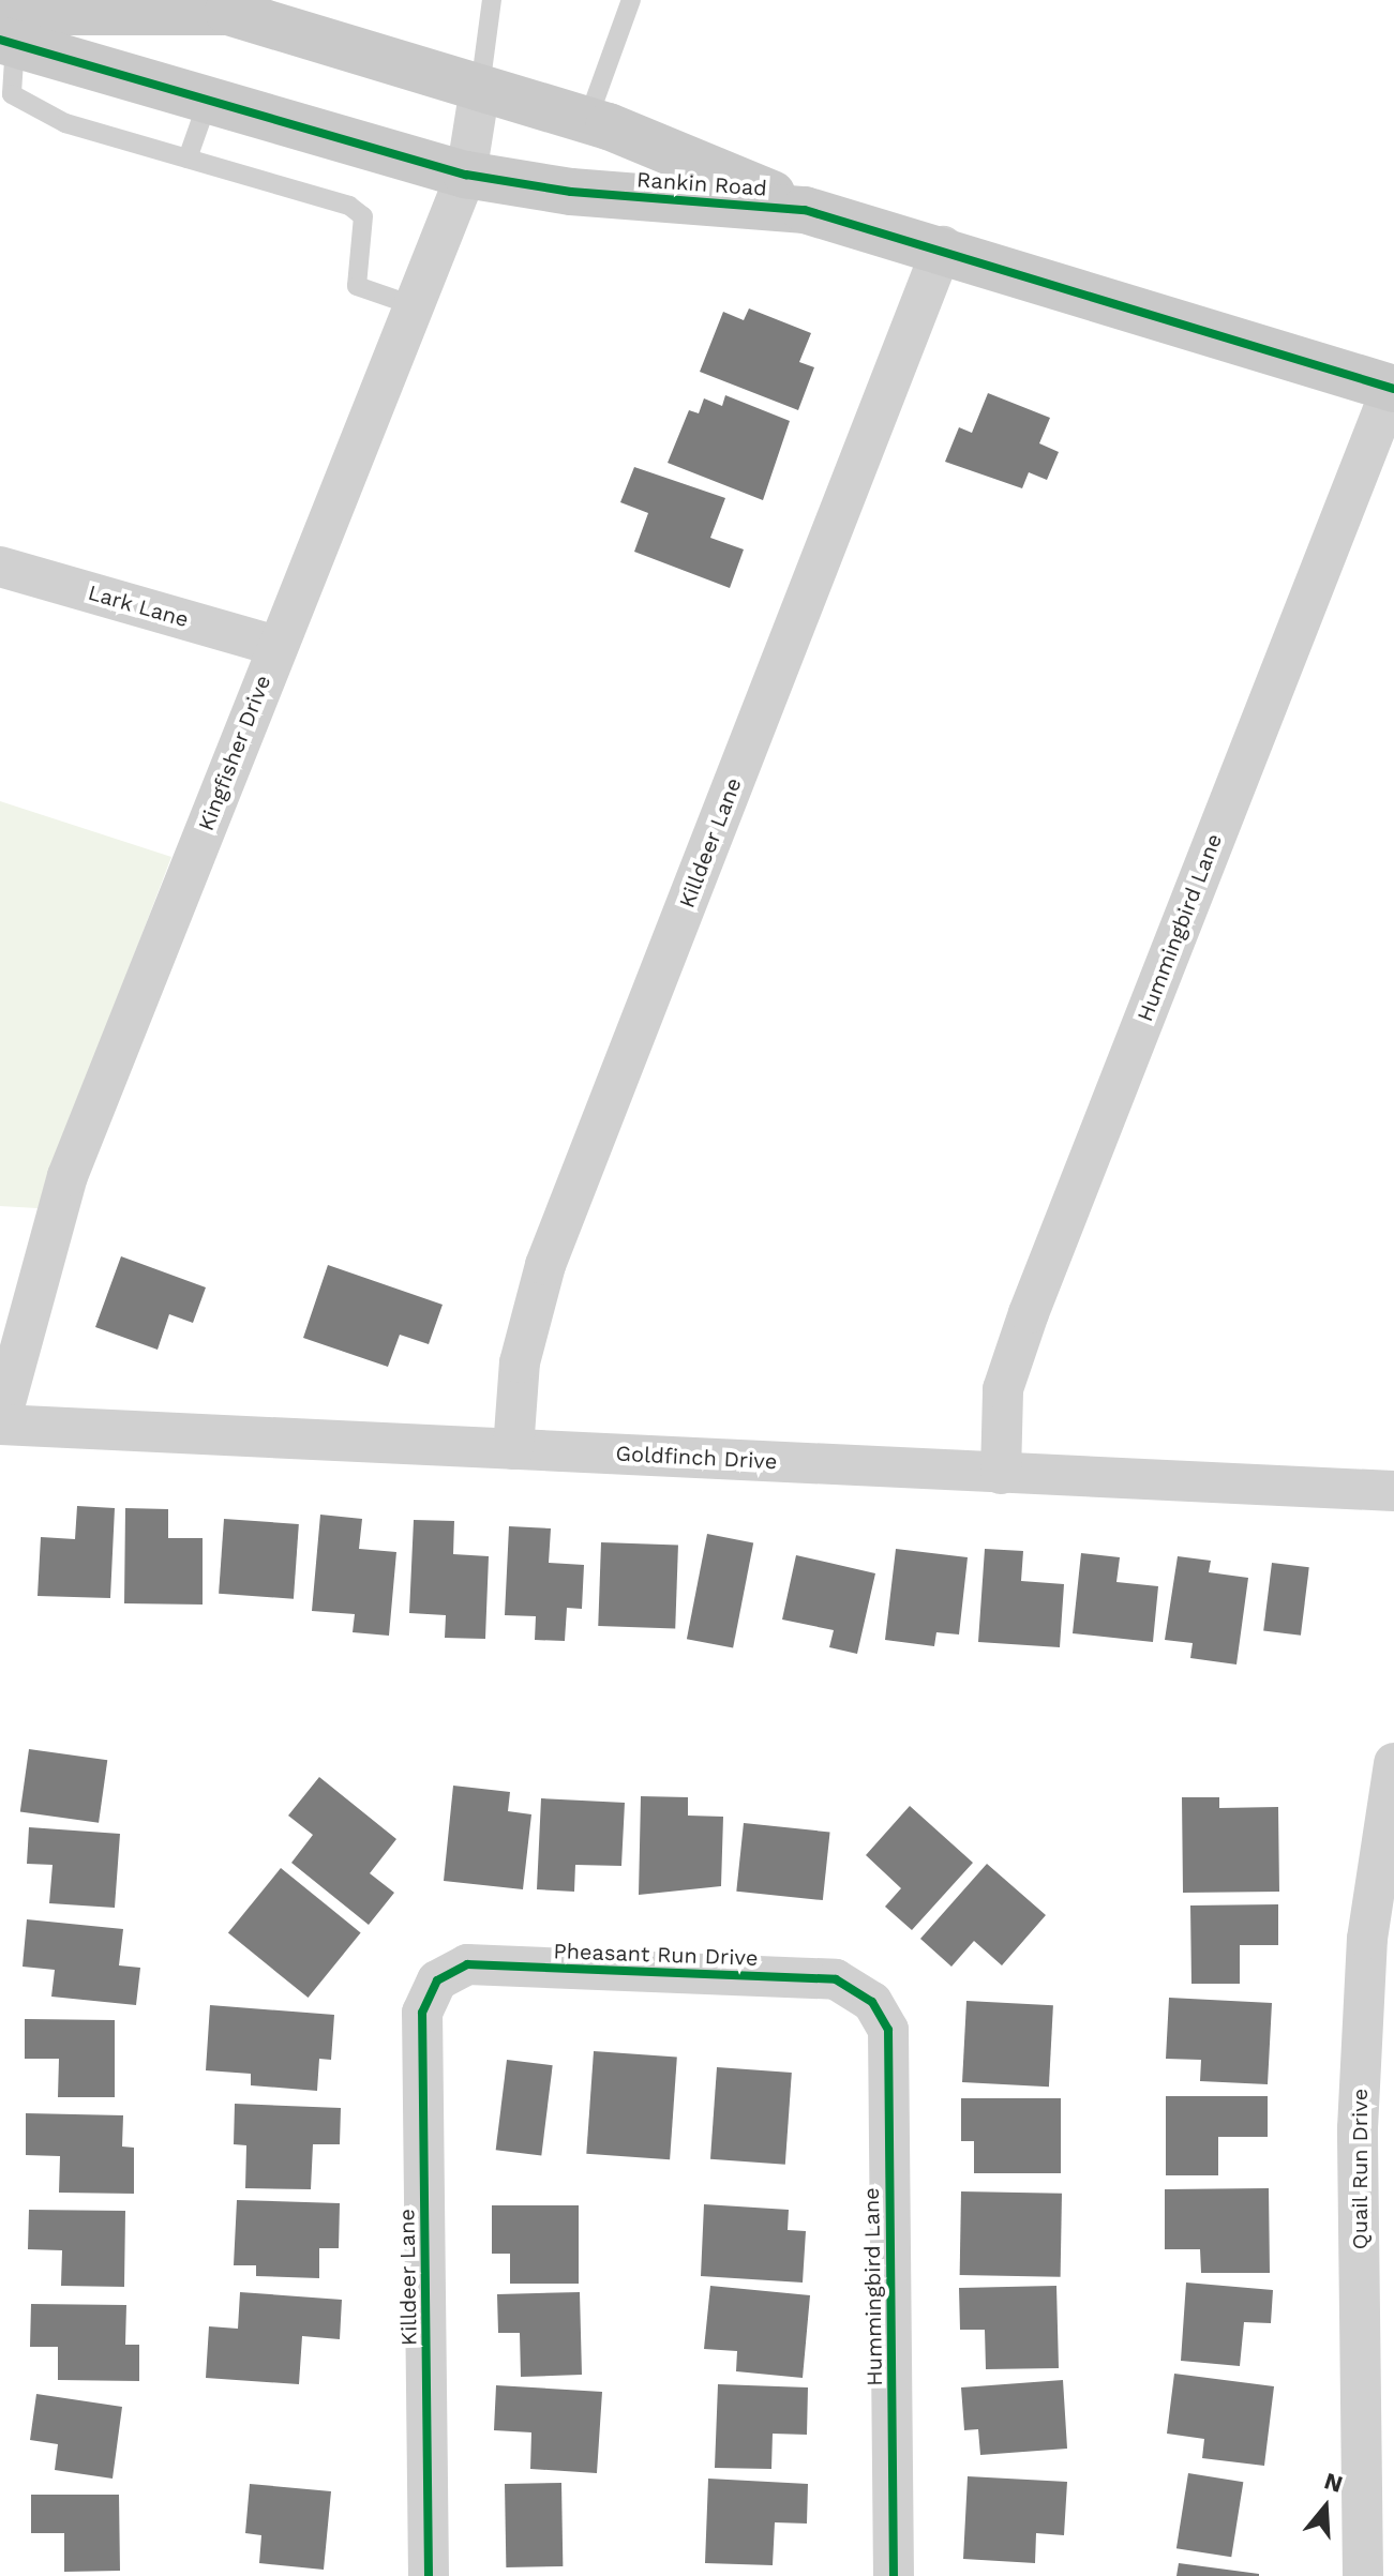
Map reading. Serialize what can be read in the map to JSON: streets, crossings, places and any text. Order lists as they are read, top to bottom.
{
  "streets": {
    "street": [
      "Rankin Road",
      "Lark Lane",
      "Kingfisher Drive",
      "Killdeer Lane",
      "Hummingbird Lane",
      "Goldfinch Drive",
      "Pheasant Run Drive",
      "Quail Run Drive"
    ]
  },
  "crossings": [
    ["Rankin Road", "Kingfisher Drive"],
    ["Rankin Road", "Killdeer Lane"],
    ["Rankin Road", "Hummingbird Lane"],
    ["Lark Lane", "Kingfisher Drive"],
    ["Kingfisher Drive", "Goldfinch Drive"],
    ["Killdeer Lane", "Goldfinch Drive"],
    ["Killdeer Lane", "Pheasant Run Drive"],
    ["Hummingbird Lane", "Goldfinch Drive"],
    ["Hummingbird Lane", "Pheasant Run Drive"]
  ],
  "north": "top"
}
